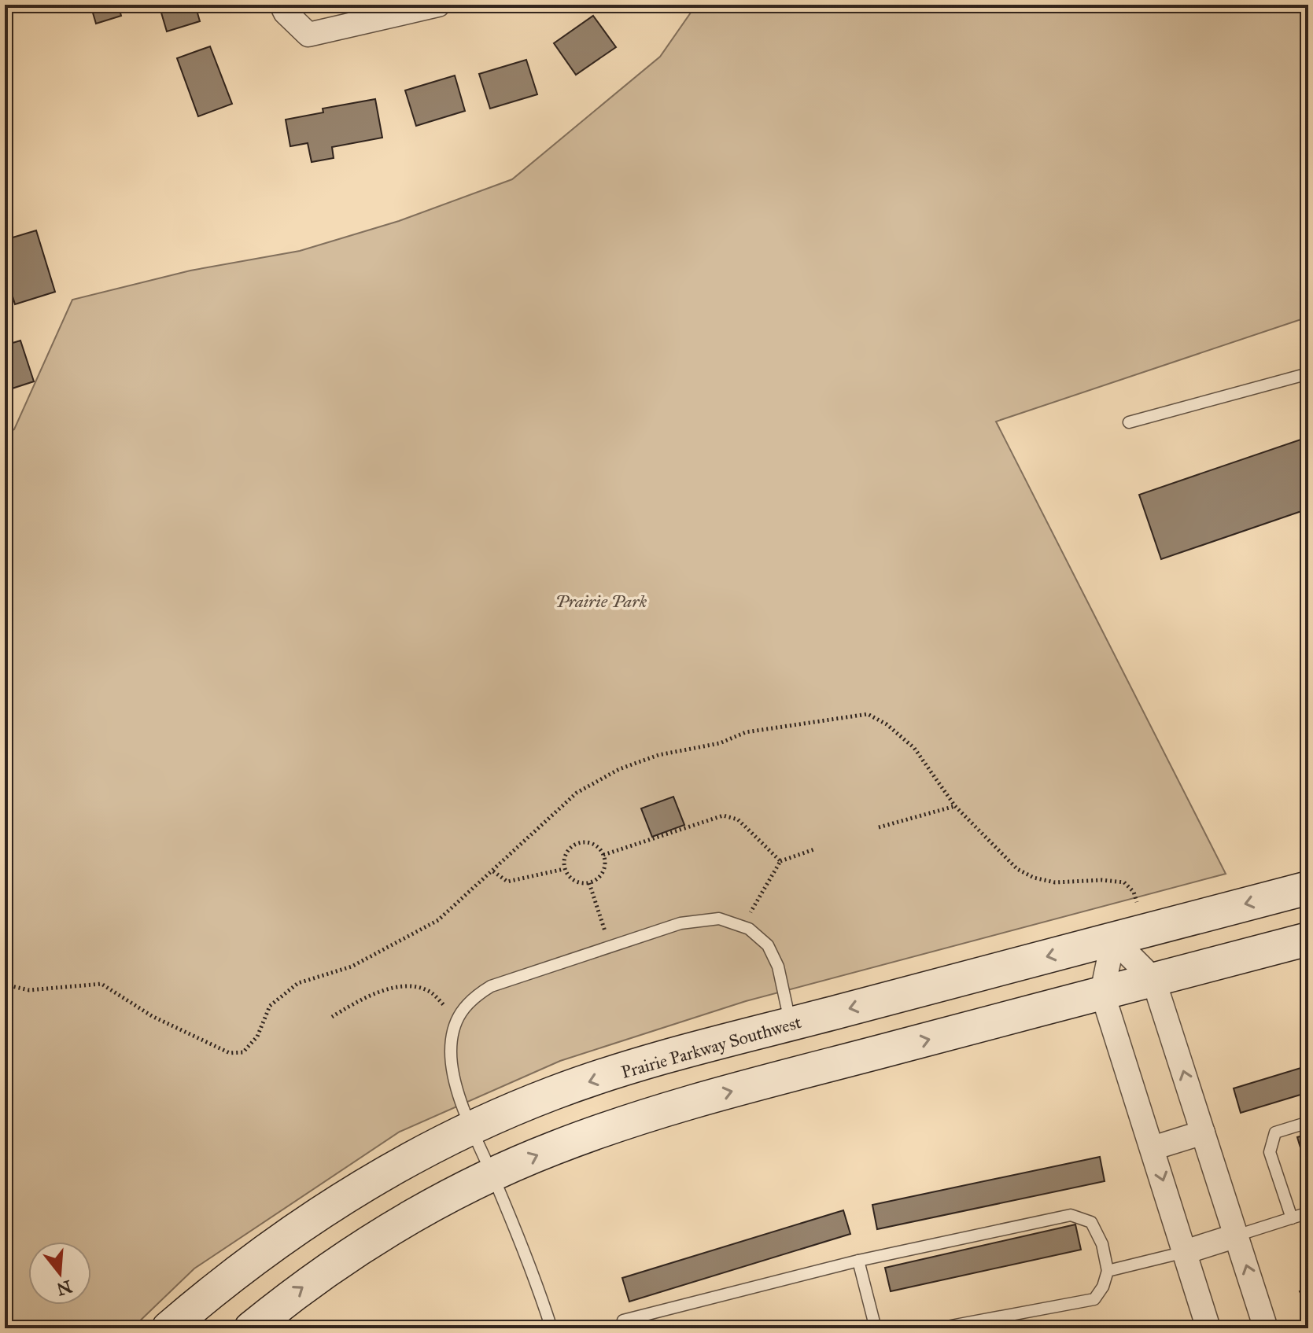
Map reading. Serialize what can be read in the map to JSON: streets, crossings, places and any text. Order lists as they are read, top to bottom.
{
  "streets": {
    "street": ["Prairie Parkway Southwest"]
  },
  "parks": ["Prairie Park"],
  "north": "bottom"
}
